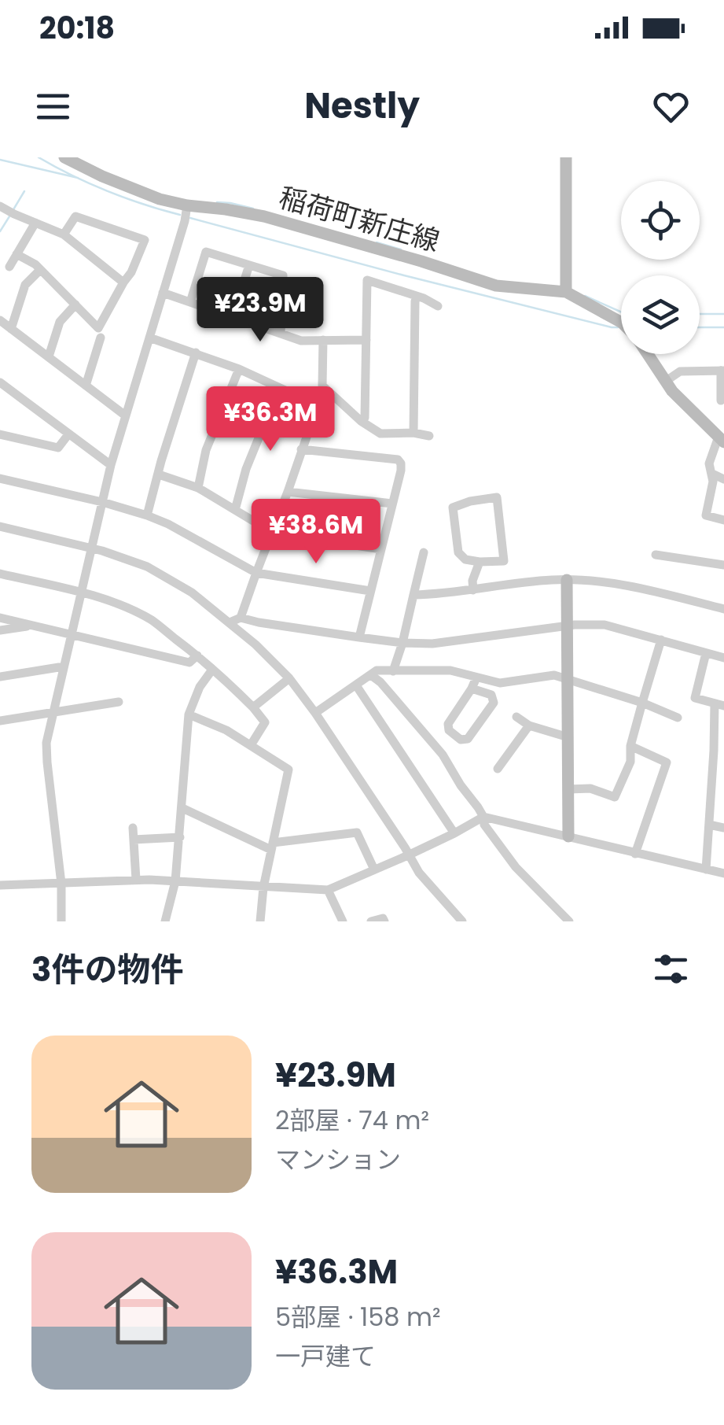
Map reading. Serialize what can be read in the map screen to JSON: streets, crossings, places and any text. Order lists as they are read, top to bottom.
{
  "streets": {
    "main road": ["稲荷町新庄線"]
  },
  "page": {
    "status": "20:18",
    "header": "Nestly",
    "price": ["¥23.9M", "¥36.3M", "¥38.6M"],
    "heading": "3件の物件",
    "list": [
      {
        "name": "¥23.9M",
        "note": "2部屋 · 74 m² · マンション"
      },
      {
        "name": "¥36.3M",
        "note": "5部屋 · 158 m² · 一戸建て"
      }
    ]
  }
}
